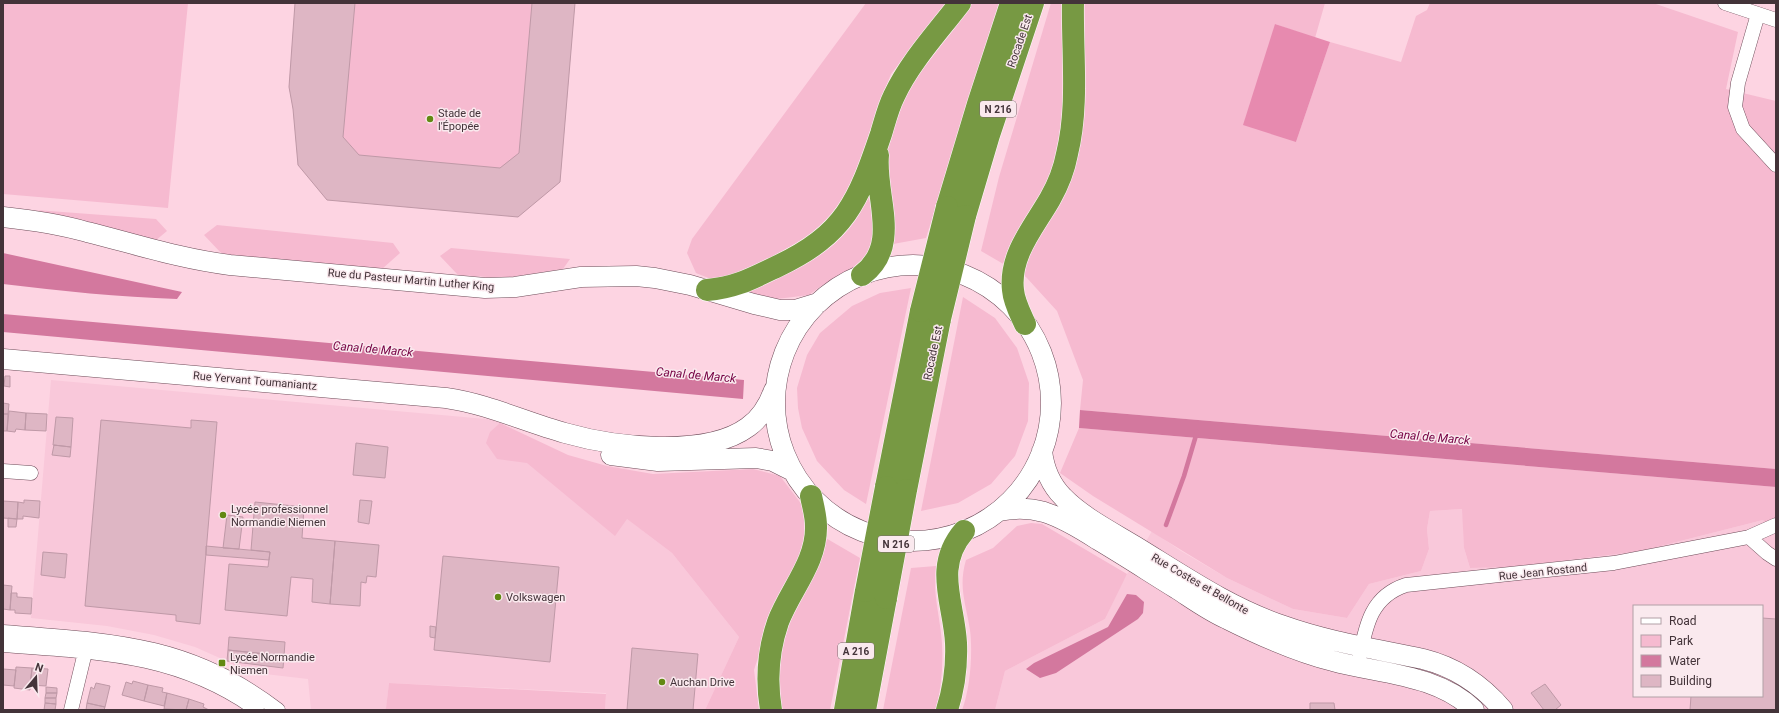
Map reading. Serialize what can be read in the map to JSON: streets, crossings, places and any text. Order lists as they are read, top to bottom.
{
  "streets": {
    "highway": ["Rocade Est", "N 216", "A 216"],
    "main road": ["Rue du Pasteur Martin Luther King", "Rue Yervant Toumaniantz", "Rue Costes et Bellonte"],
    "street": ["Rue Jean Rostand"]
  },
  "crossings": [
    ["Rue Jean Rostand", "Rue Costes et Bellonte"]
  ],
  "water": ["Canal de Marck"],
  "places": {
    "other": [
      "Stade de l'Épopée",
      "Lycée professionnel Normandie Niemen",
      "Volkswagen",
      "Auchan Drive"
    ],
    "transit": ["Lycée Normandie Niemen"]
  },
  "legend": [
    "Road",
    "Park",
    "Water",
    "Building"
  ],
  "north": "top"
}
